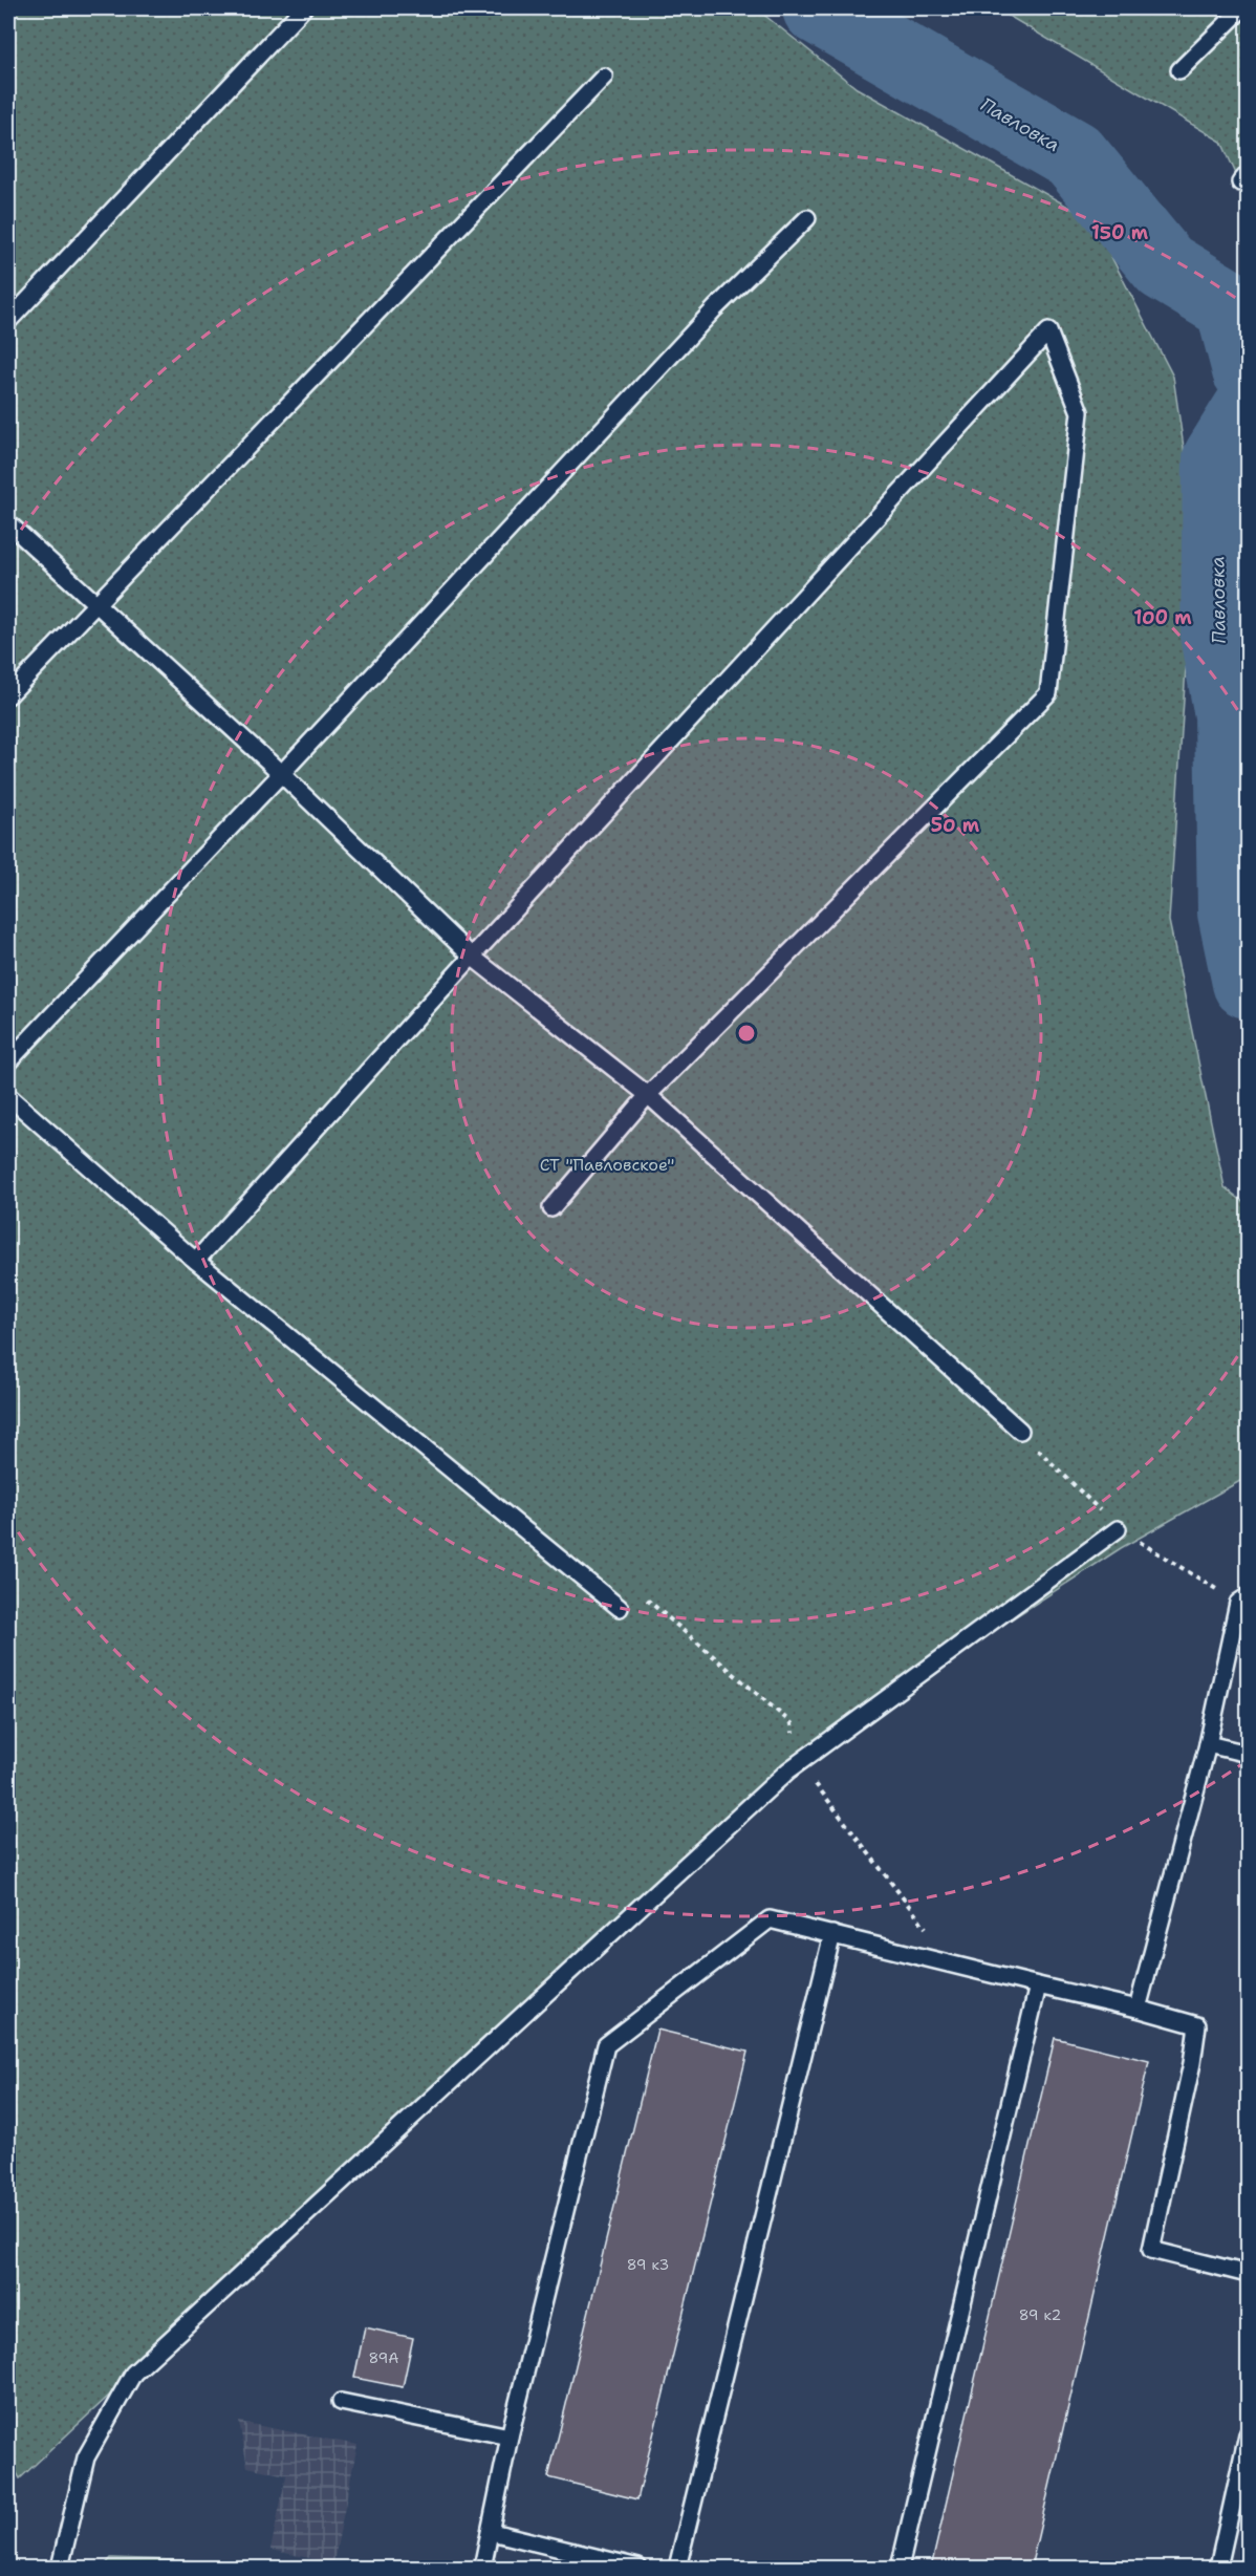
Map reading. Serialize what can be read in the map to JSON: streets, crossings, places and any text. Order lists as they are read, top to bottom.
{
  "water": ["Павловка"],
  "parks": ["СТ \"Павловское\""],
  "house_numbers": ["89 к3", "89 к2", "89А"],
  "rings": ["150 m", "100 m", "50 m"]
}
